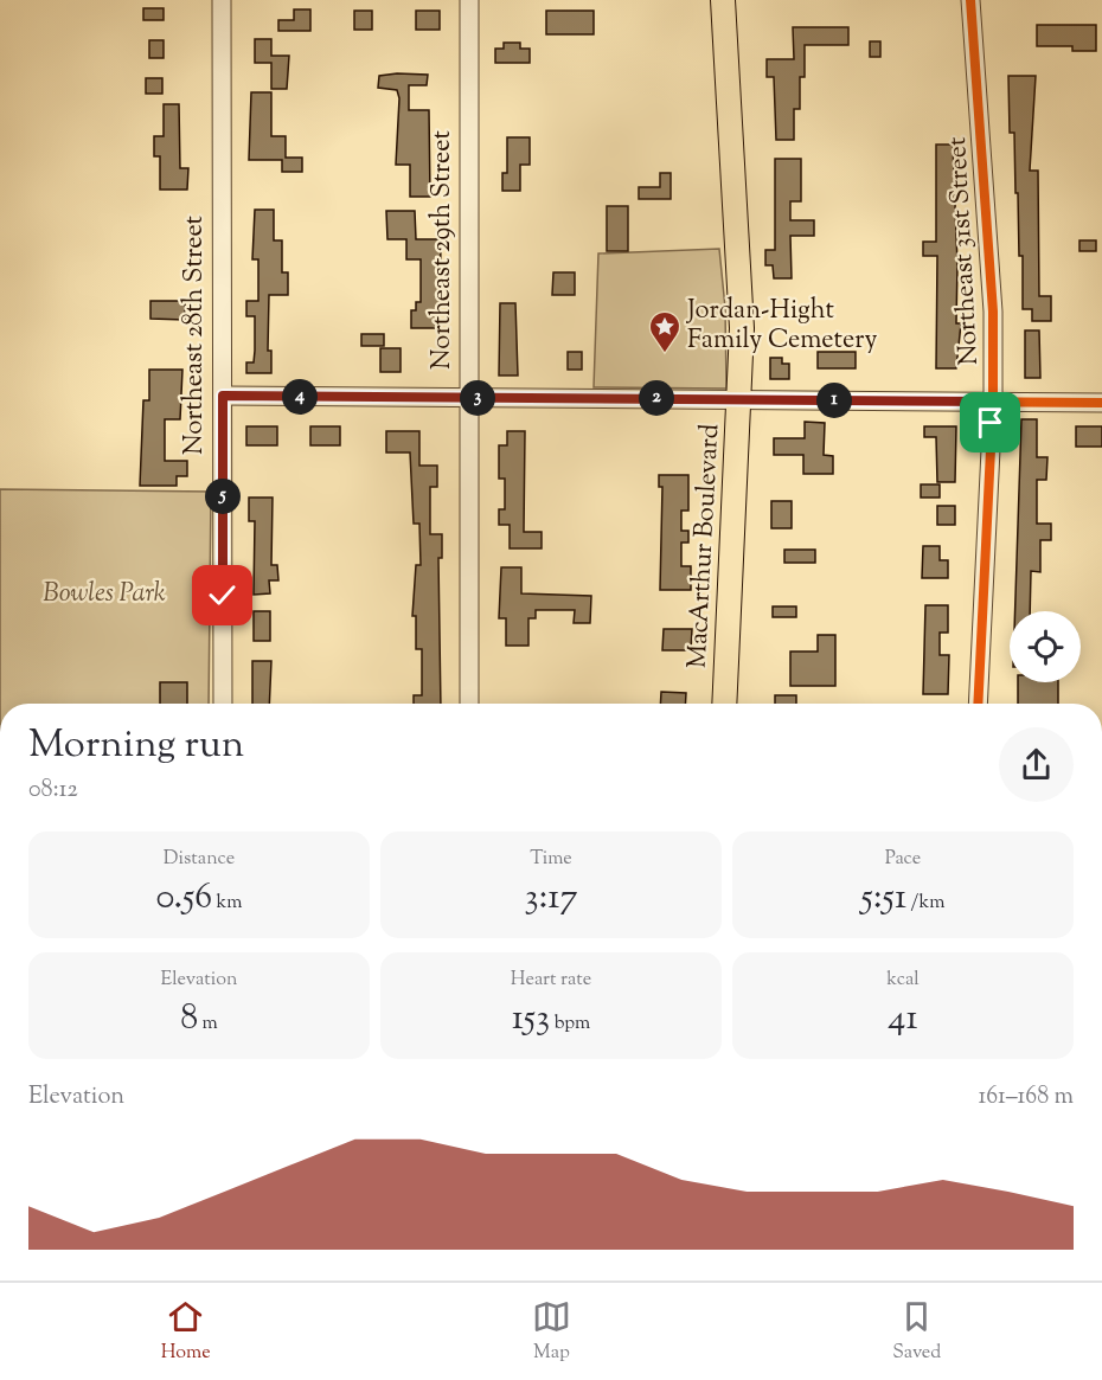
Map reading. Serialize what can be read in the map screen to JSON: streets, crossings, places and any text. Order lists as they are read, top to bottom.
{
  "streets": {
    "main road": ["MacArthur Boulevard"],
    "street": ["Northeast 29th Street", "Northeast 31st Street", "Northeast 28th Street"]
  },
  "parks": ["Bowles Park"],
  "places": {
    "place": ["Jordan-Hight Family Cemetery"]
  },
  "page": {
    "pins": [
      "4",
      "2",
      "3",
      "1",
      "5"
    ],
    "heading": ["Morning run", "08:12"],
    "stats": [
      ["Distance", "0.56 km"],
      ["Time", "3:17"],
      ["Pace", "5:51 /km"],
      ["Elevation", "8 m"],
      ["Heart rate", "153 bpm"],
      ["kcal", "41"]
    ],
    "chart": ["Elevation", "161–168 m"],
    "tabs": ["Home", "Map", "Saved"]
  }
}
